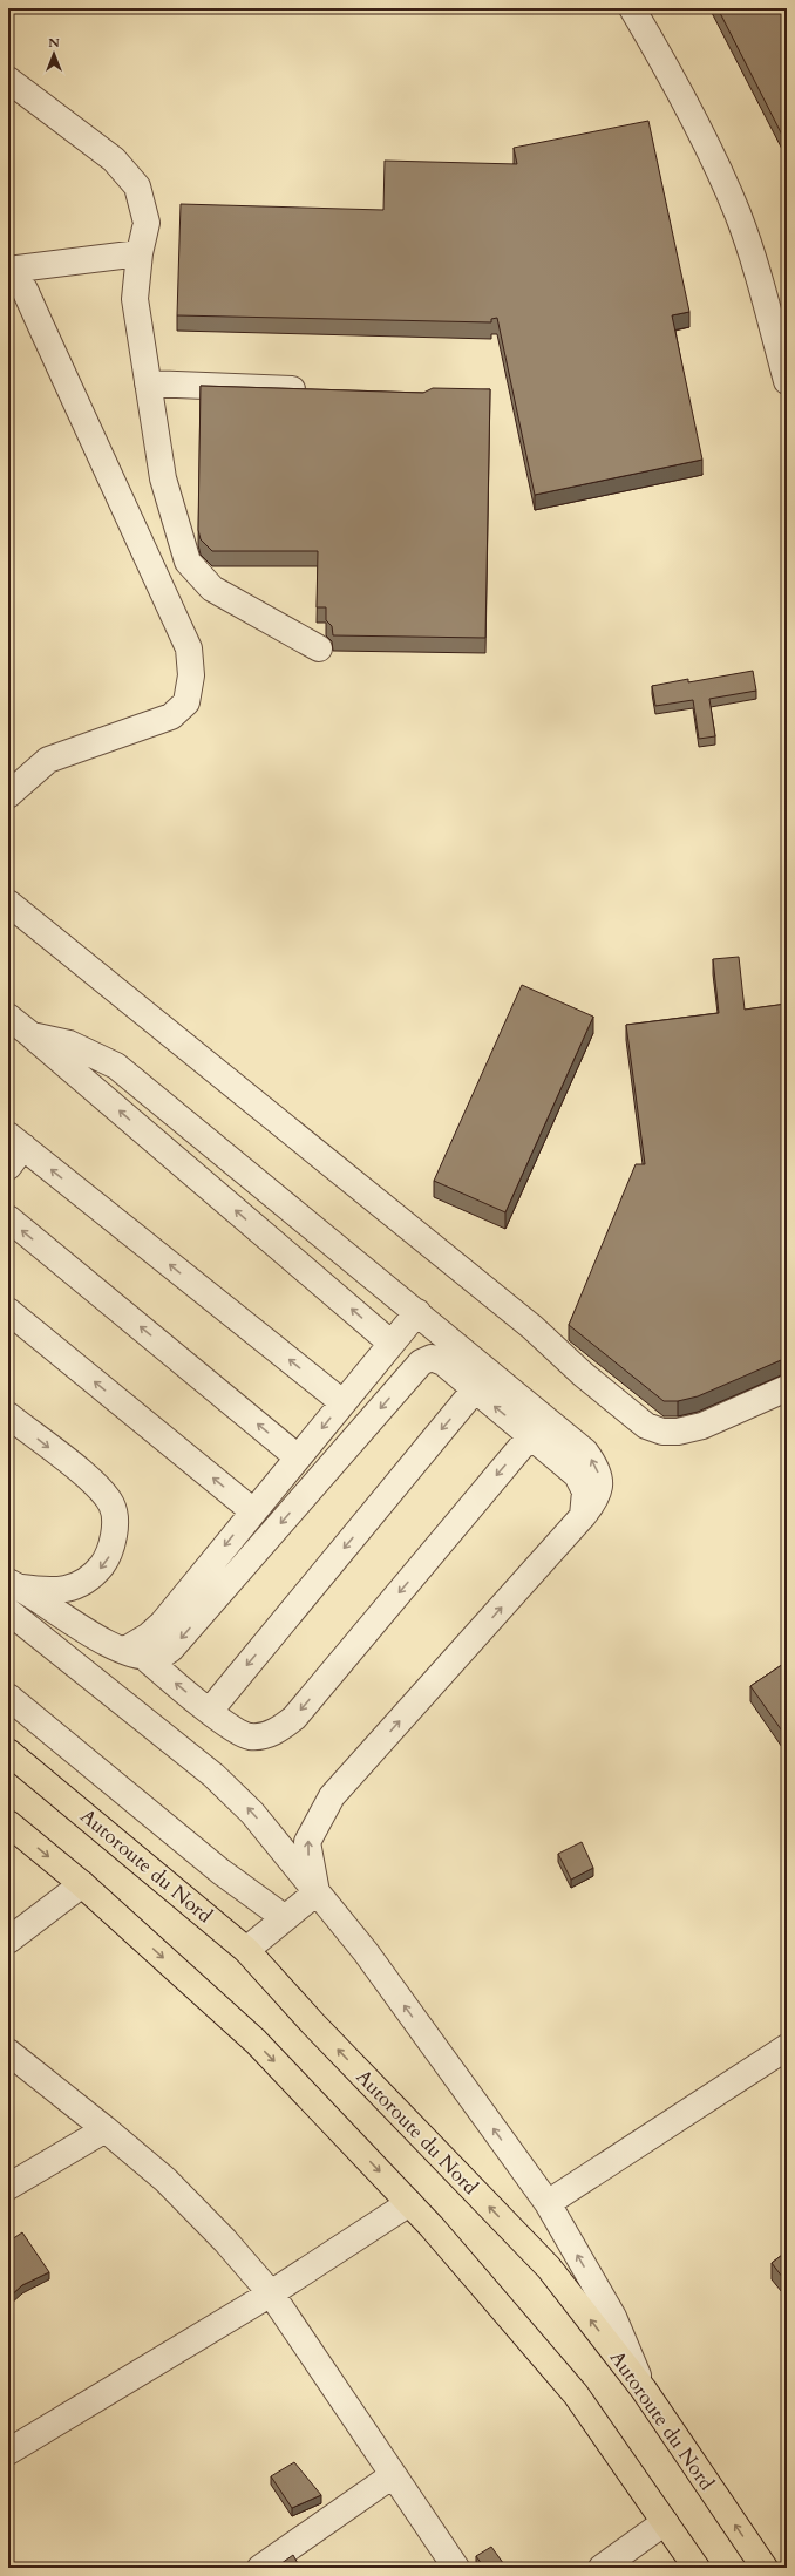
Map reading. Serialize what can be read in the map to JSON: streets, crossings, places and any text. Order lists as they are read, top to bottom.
{
  "streets": {
    "highway": ["Autoroute du Nord"]
  },
  "north": "top"
}
